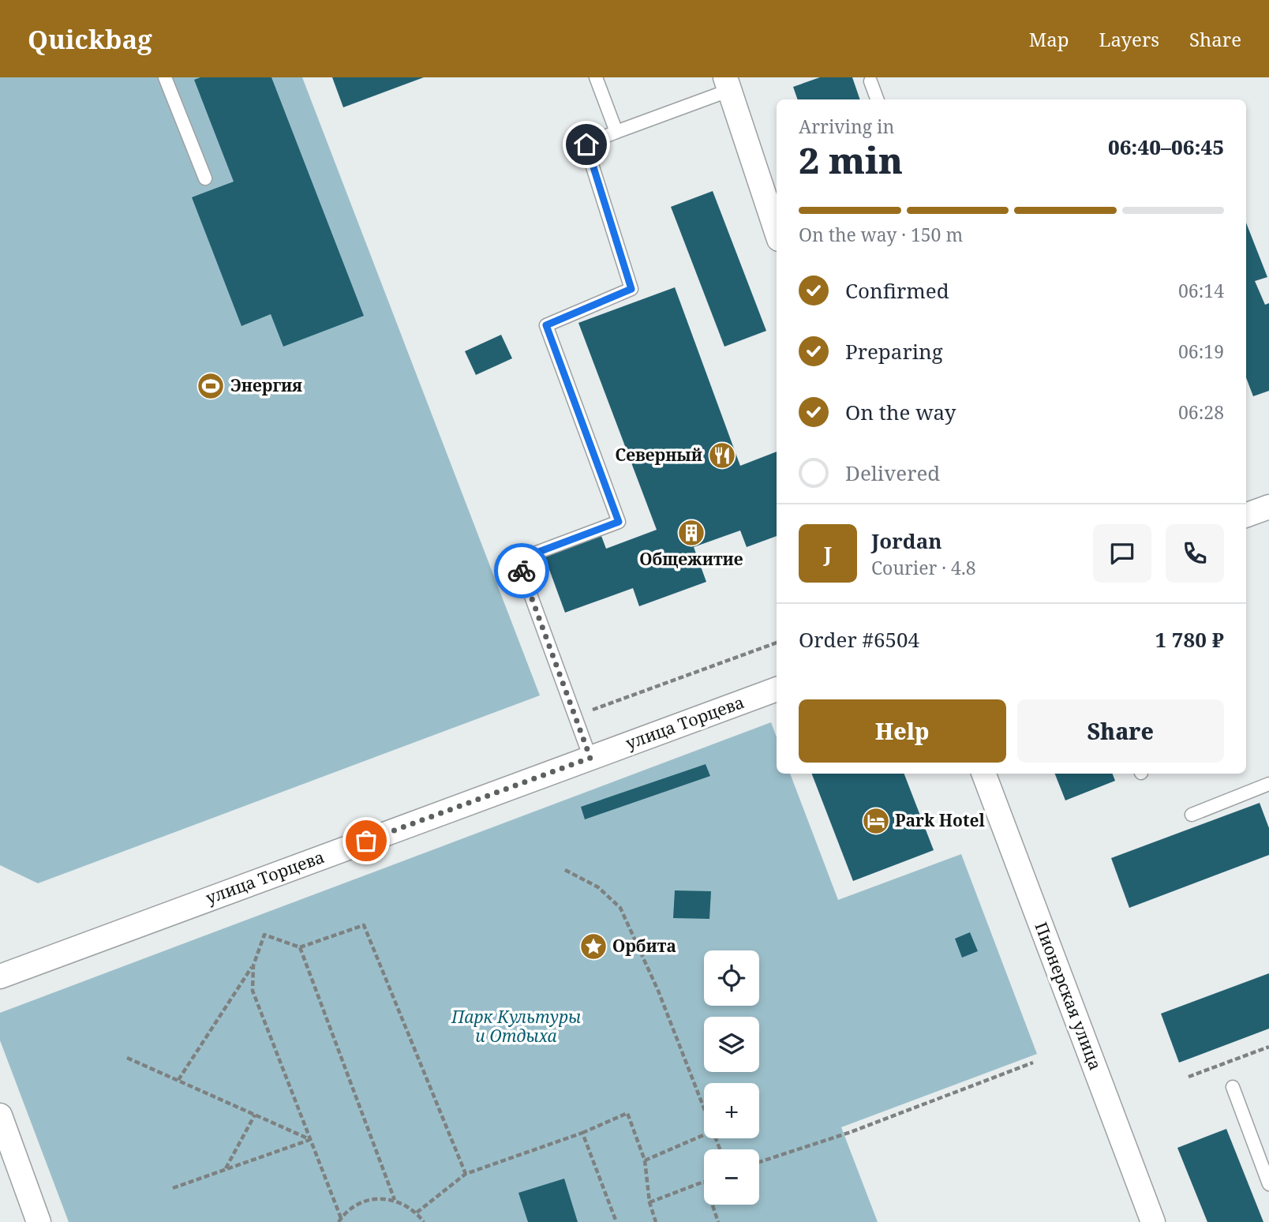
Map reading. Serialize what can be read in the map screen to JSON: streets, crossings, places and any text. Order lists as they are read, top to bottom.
{
  "streets": {
    "street": ["улица Торцева", "Пионерская улица"]
  },
  "parks": ["Парк Культуры и Отдыха"],
  "places": {
    "sports": ["Энергия"],
    "restaurant": ["Северный"],
    "building": ["Общежитие"],
    "hotel": ["Park Hotel"],
    "place": ["Орбита"]
  },
  "page": {
    "header": "Quickbag",
    "nav": ["Map", "Layers", "Share"],
    "heading": ["2 min", "Arriving in", "06:40–06:45"],
    "panel": [
      "Jordan",
      "Courier · 4.8",
      "Order #6504",
      "1 780 ₽"
    ],
    "bar": "On the way · 150 m",
    "list": [
      ["Confirmed", "06:14"],
      ["Preparing", "06:19"],
      ["On the way", "06:28"],
      "Delivered"
    ],
    "round": "J",
    "buttons": ["Help", "Share"],
    "map_buttons": ["+", "−"]
  }
}
